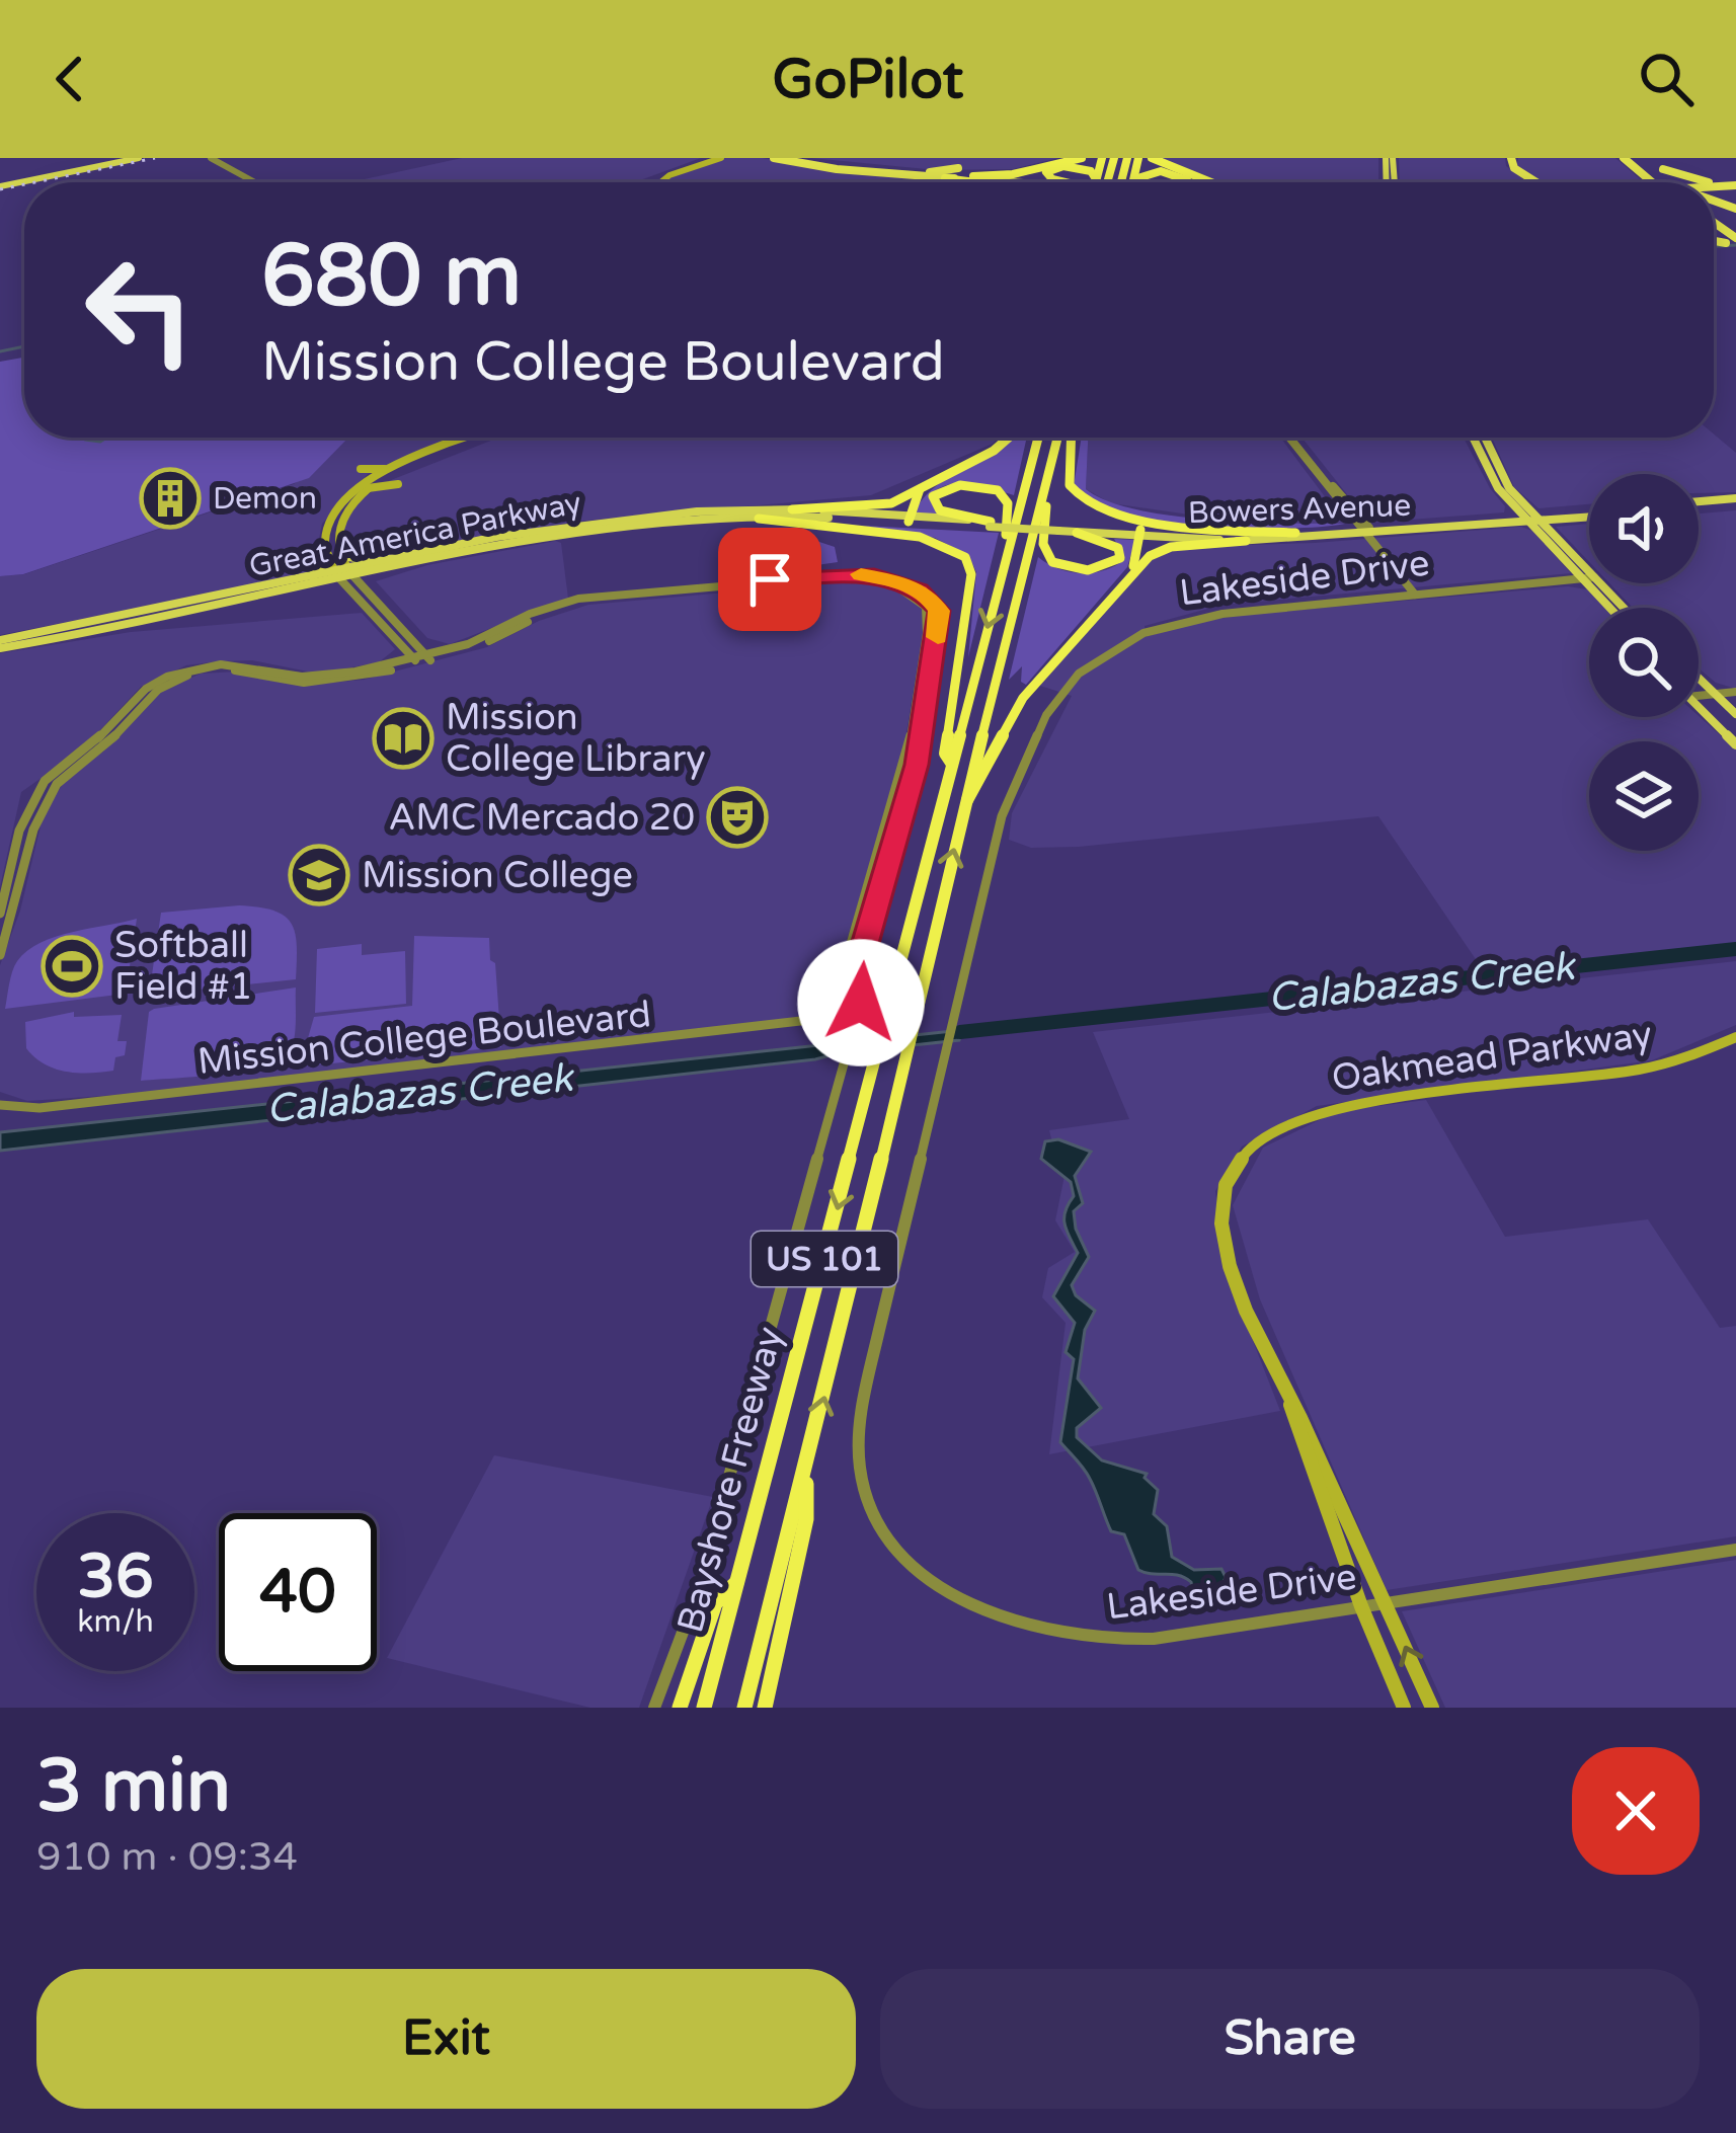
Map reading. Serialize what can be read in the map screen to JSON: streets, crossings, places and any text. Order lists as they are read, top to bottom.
{
  "streets": {
    "highway": ["US 101", "Bayshore Freeway"],
    "main road": ["Bowers Avenue", "Great America Parkway", "Oakmead Parkway"],
    "street": ["Lakeside Drive", "Mission College Boulevard"]
  },
  "crossings": [
    ["Bowers Avenue", "Great America Parkway"],
    ["Lakeside Drive", "Oakmead Parkway"]
  ],
  "water": ["Calabazas Creek"],
  "places": {
    "building": ["Demon"],
    "library": ["Mission College Library"],
    "theatre": ["AMC Mercado 20"],
    "school or university": ["Mission College"],
    "sports": ["Softball Field #1"]
  },
  "page": {
    "header": "GoPilot",
    "turn": ["680 m", "Mission College Boulevard"],
    "speed": "36 km/h",
    "limit": "40",
    "heading": ["3 min", "910 m · 09:34"],
    "buttons": ["Exit", "Share"]
  }
}
